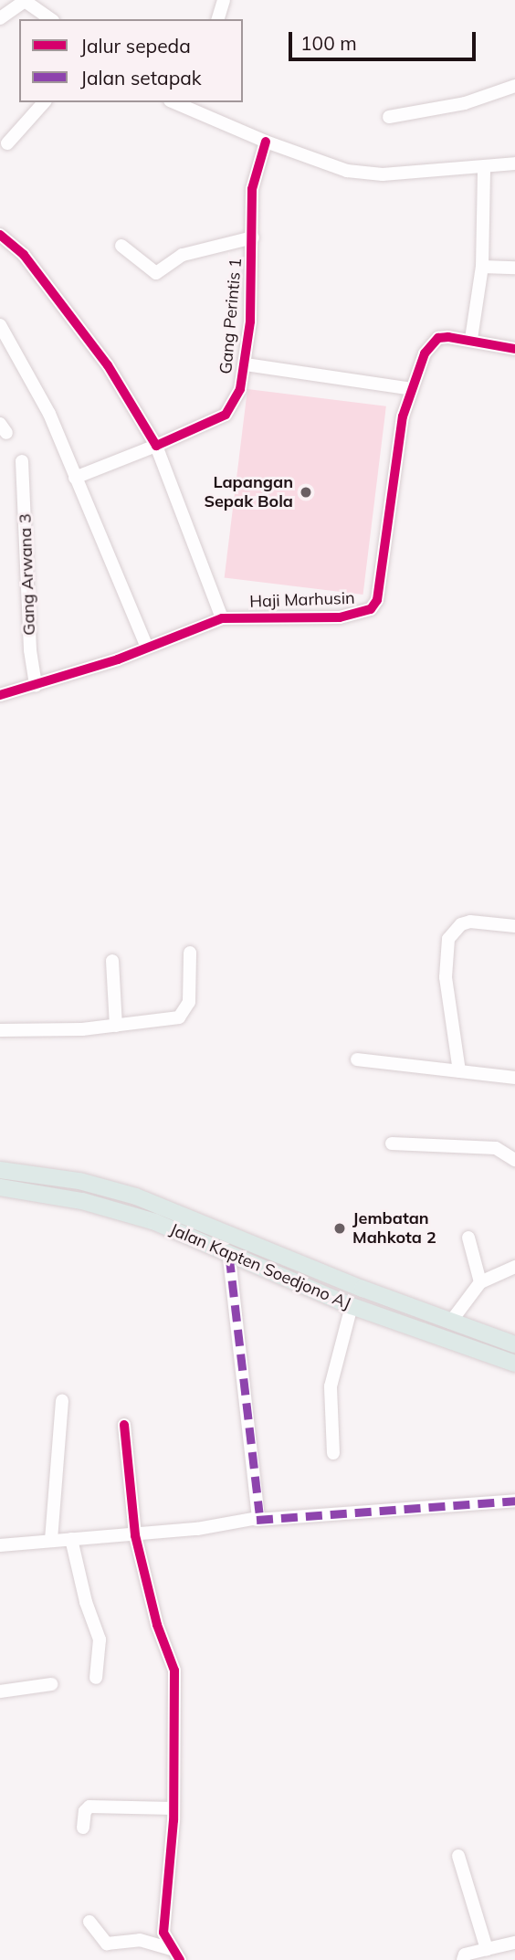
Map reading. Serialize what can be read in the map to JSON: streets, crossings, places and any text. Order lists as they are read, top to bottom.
{
  "streets": {
    "main road": ["Jalan Kapten Soedjono AJ"],
    "street": ["Gang Perintis 1", "Gang Arwana 3", "Haji Marhusin"]
  },
  "crossings": [
    ["Gang Arwana 3", "Haji Marhusin"]
  ],
  "places": ["Lapangan Sepak Bola", "Jembatan Mahkota 2"],
  "legend": ["Jalur sepeda", "Jalan setapak"],
  "scale_bar": "100 m"
}
